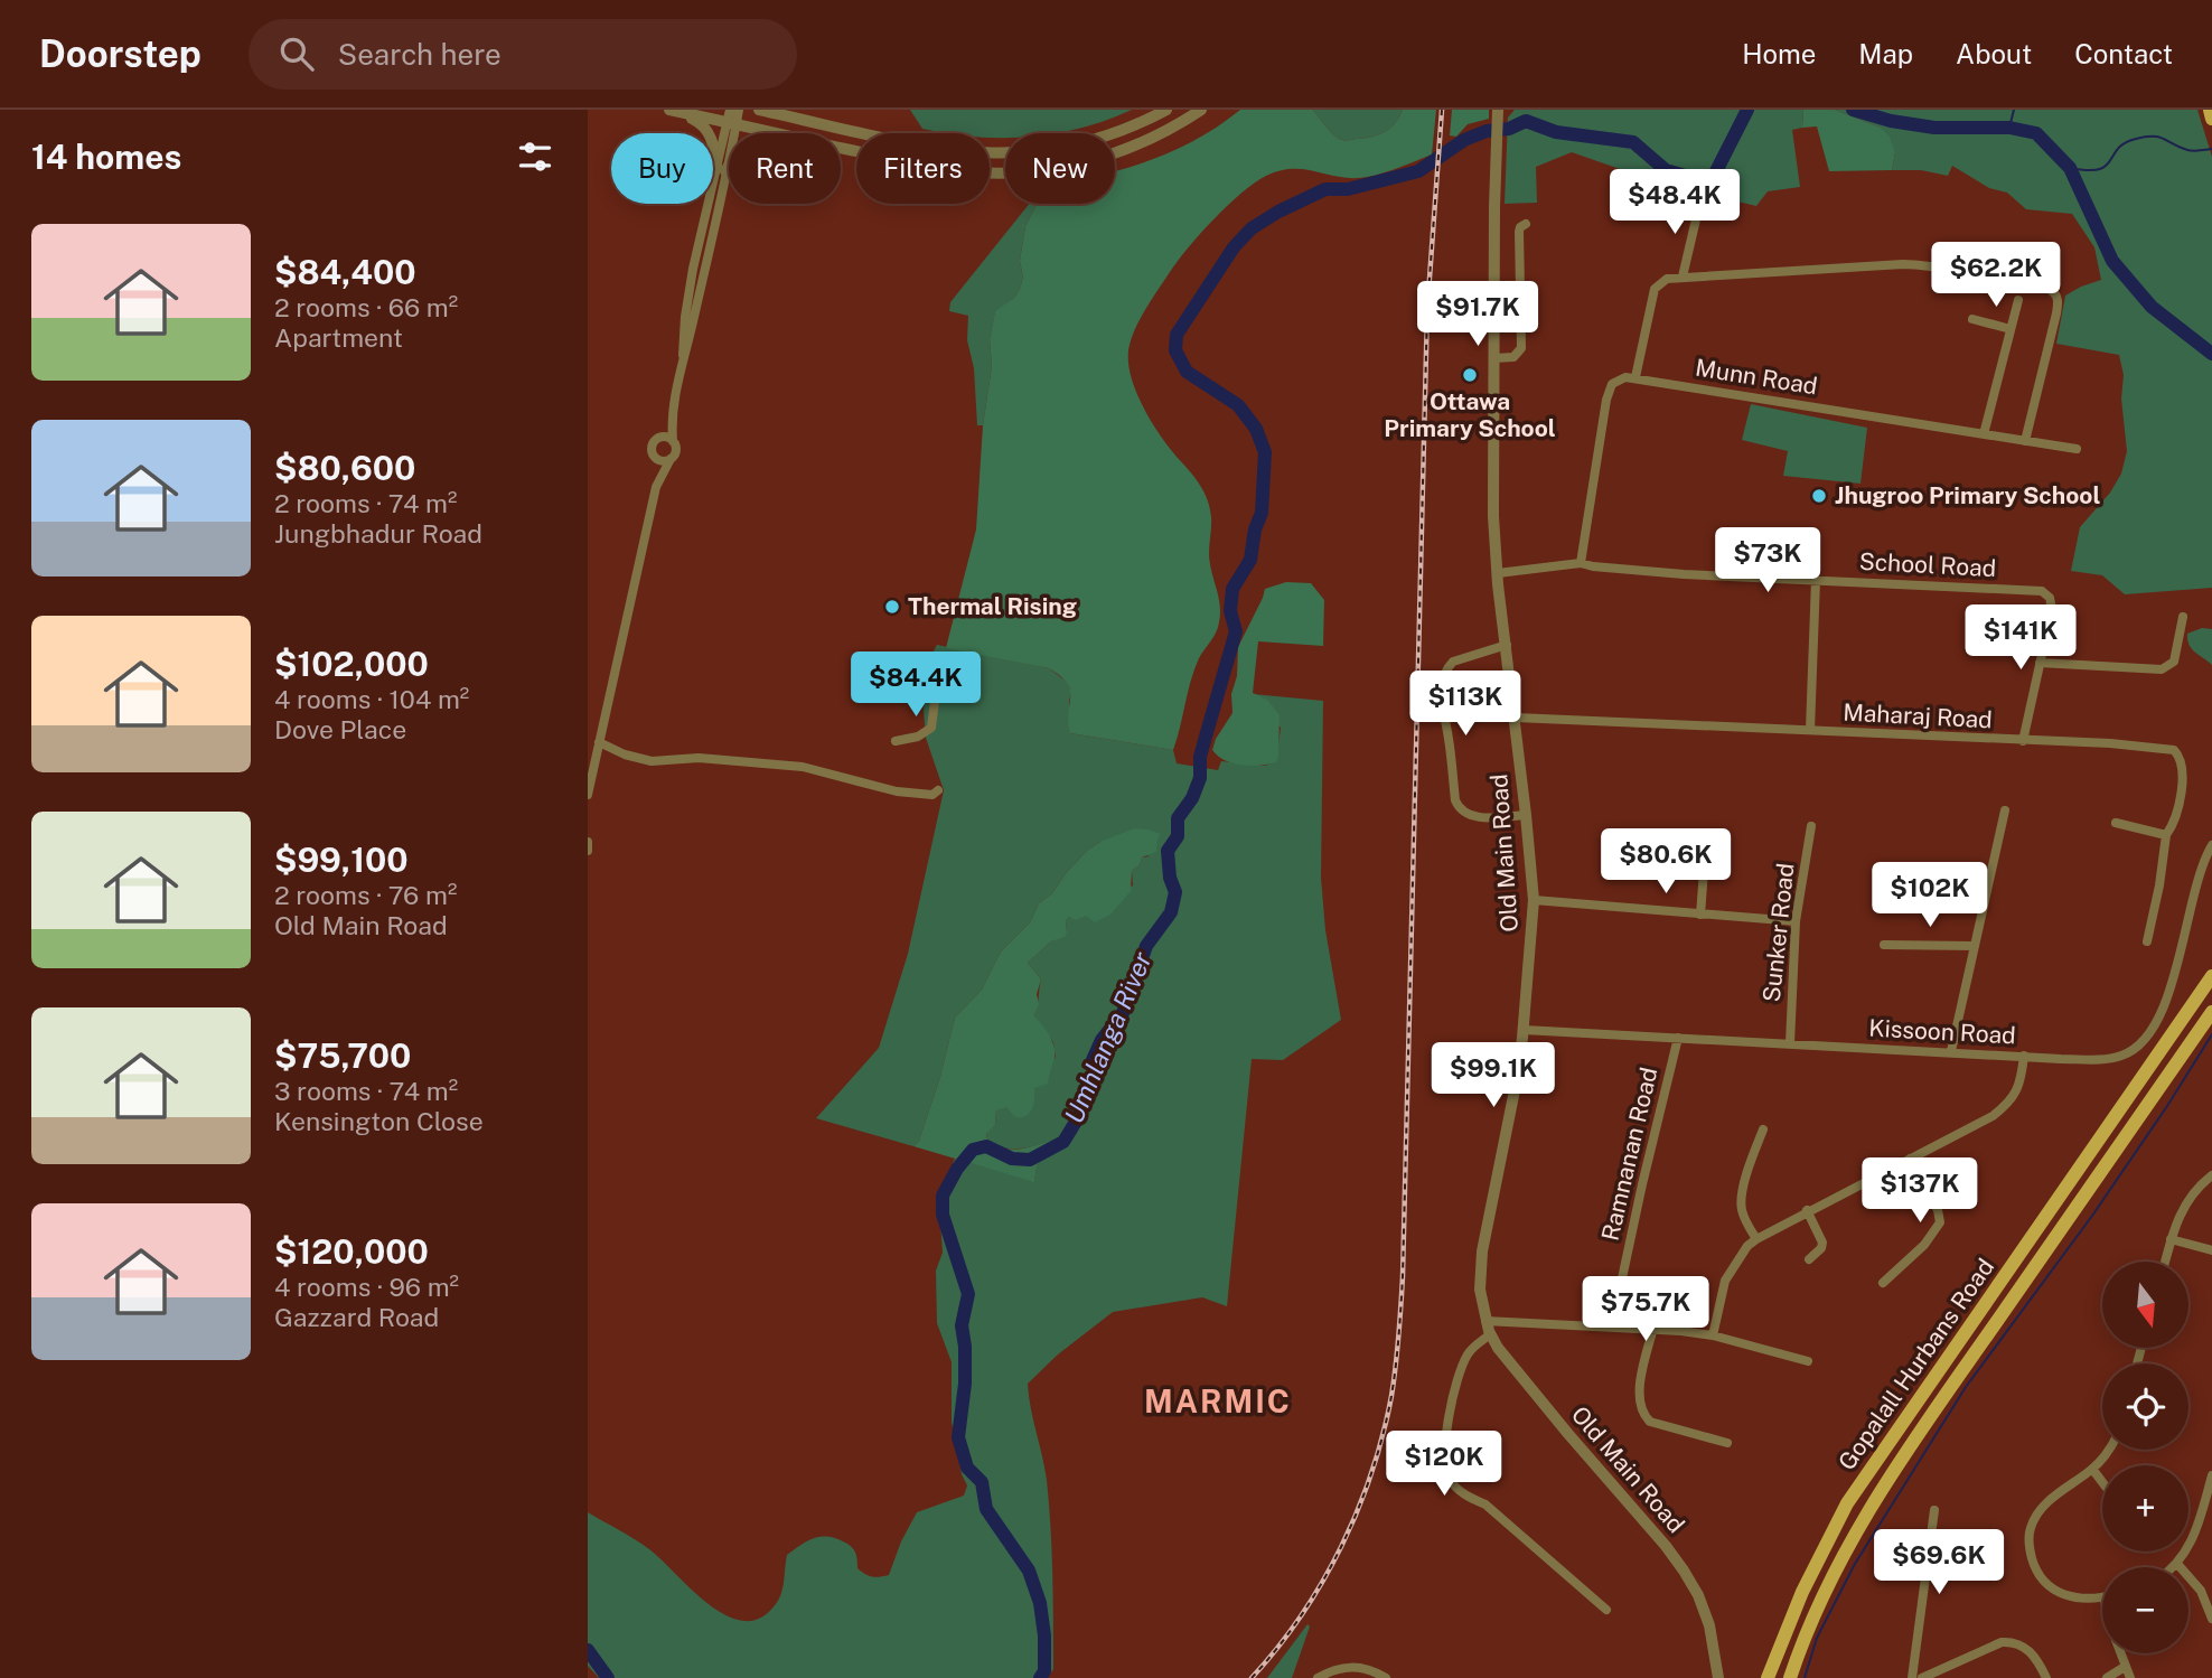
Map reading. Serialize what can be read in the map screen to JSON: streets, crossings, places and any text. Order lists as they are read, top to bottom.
{
  "streets": {
    "main road": ["Gopalall Hurbans Road"],
    "street": [
      "Munn Road",
      "School Road",
      "Maharaj Road",
      "Old Main Road",
      "Sunker Road",
      "Kissoon Road",
      "Ramnanan Road"
    ]
  },
  "crossings": [
    ["School Road", "Old Main Road"],
    ["Maharaj Road", "Old Main Road"],
    ["Old Main Road", "Kissoon Road"],
    ["Sunker Road", "Kissoon Road"],
    ["Kissoon Road", "Ramnanan Road"]
  ],
  "districts": ["MARMIC"],
  "water": ["Umhlanga River"],
  "places": ["Ottawa Primary School", "Jhugroo Primary School", "Thermal Rising"],
  "north": "bottom",
  "page": {
    "header": "Doorstep",
    "search": "Search here",
    "nav": [
      "Home",
      "Map",
      "About",
      "Contact"
    ],
    "heading": "14 homes",
    "chip": [
      "Buy",
      "Rent",
      "Filters",
      "New"
    ],
    "price": [
      "$48.4K",
      "$62.2K",
      "$91.7K",
      "$73K",
      "$141K",
      "$84.4K",
      "$113K",
      "$80.6K",
      "$102K",
      "$99.1K",
      "$137K",
      "$75.7K",
      "$120K",
      "$69.6K"
    ],
    "list": [
      {
        "name": "$84,400",
        "note": "2 rooms · 66 m² · Apartment"
      },
      {
        "name": "$80,600",
        "note": "2 rooms · 74 m² · Jungbhadur Road"
      },
      {
        "name": "$102,000",
        "note": "4 rooms · 104 m² · Dove Place"
      },
      {
        "name": "$99,100",
        "note": "2 rooms · 76 m² · Old Main Road"
      },
      {
        "name": "$75,700",
        "note": "3 rooms · 74 m² · Kensington Close"
      },
      {
        "name": "$120,000",
        "note": "4 rooms · 96 m² · Gazzard Road"
      }
    ],
    "map_buttons": ["+", "−"]
  }
}
